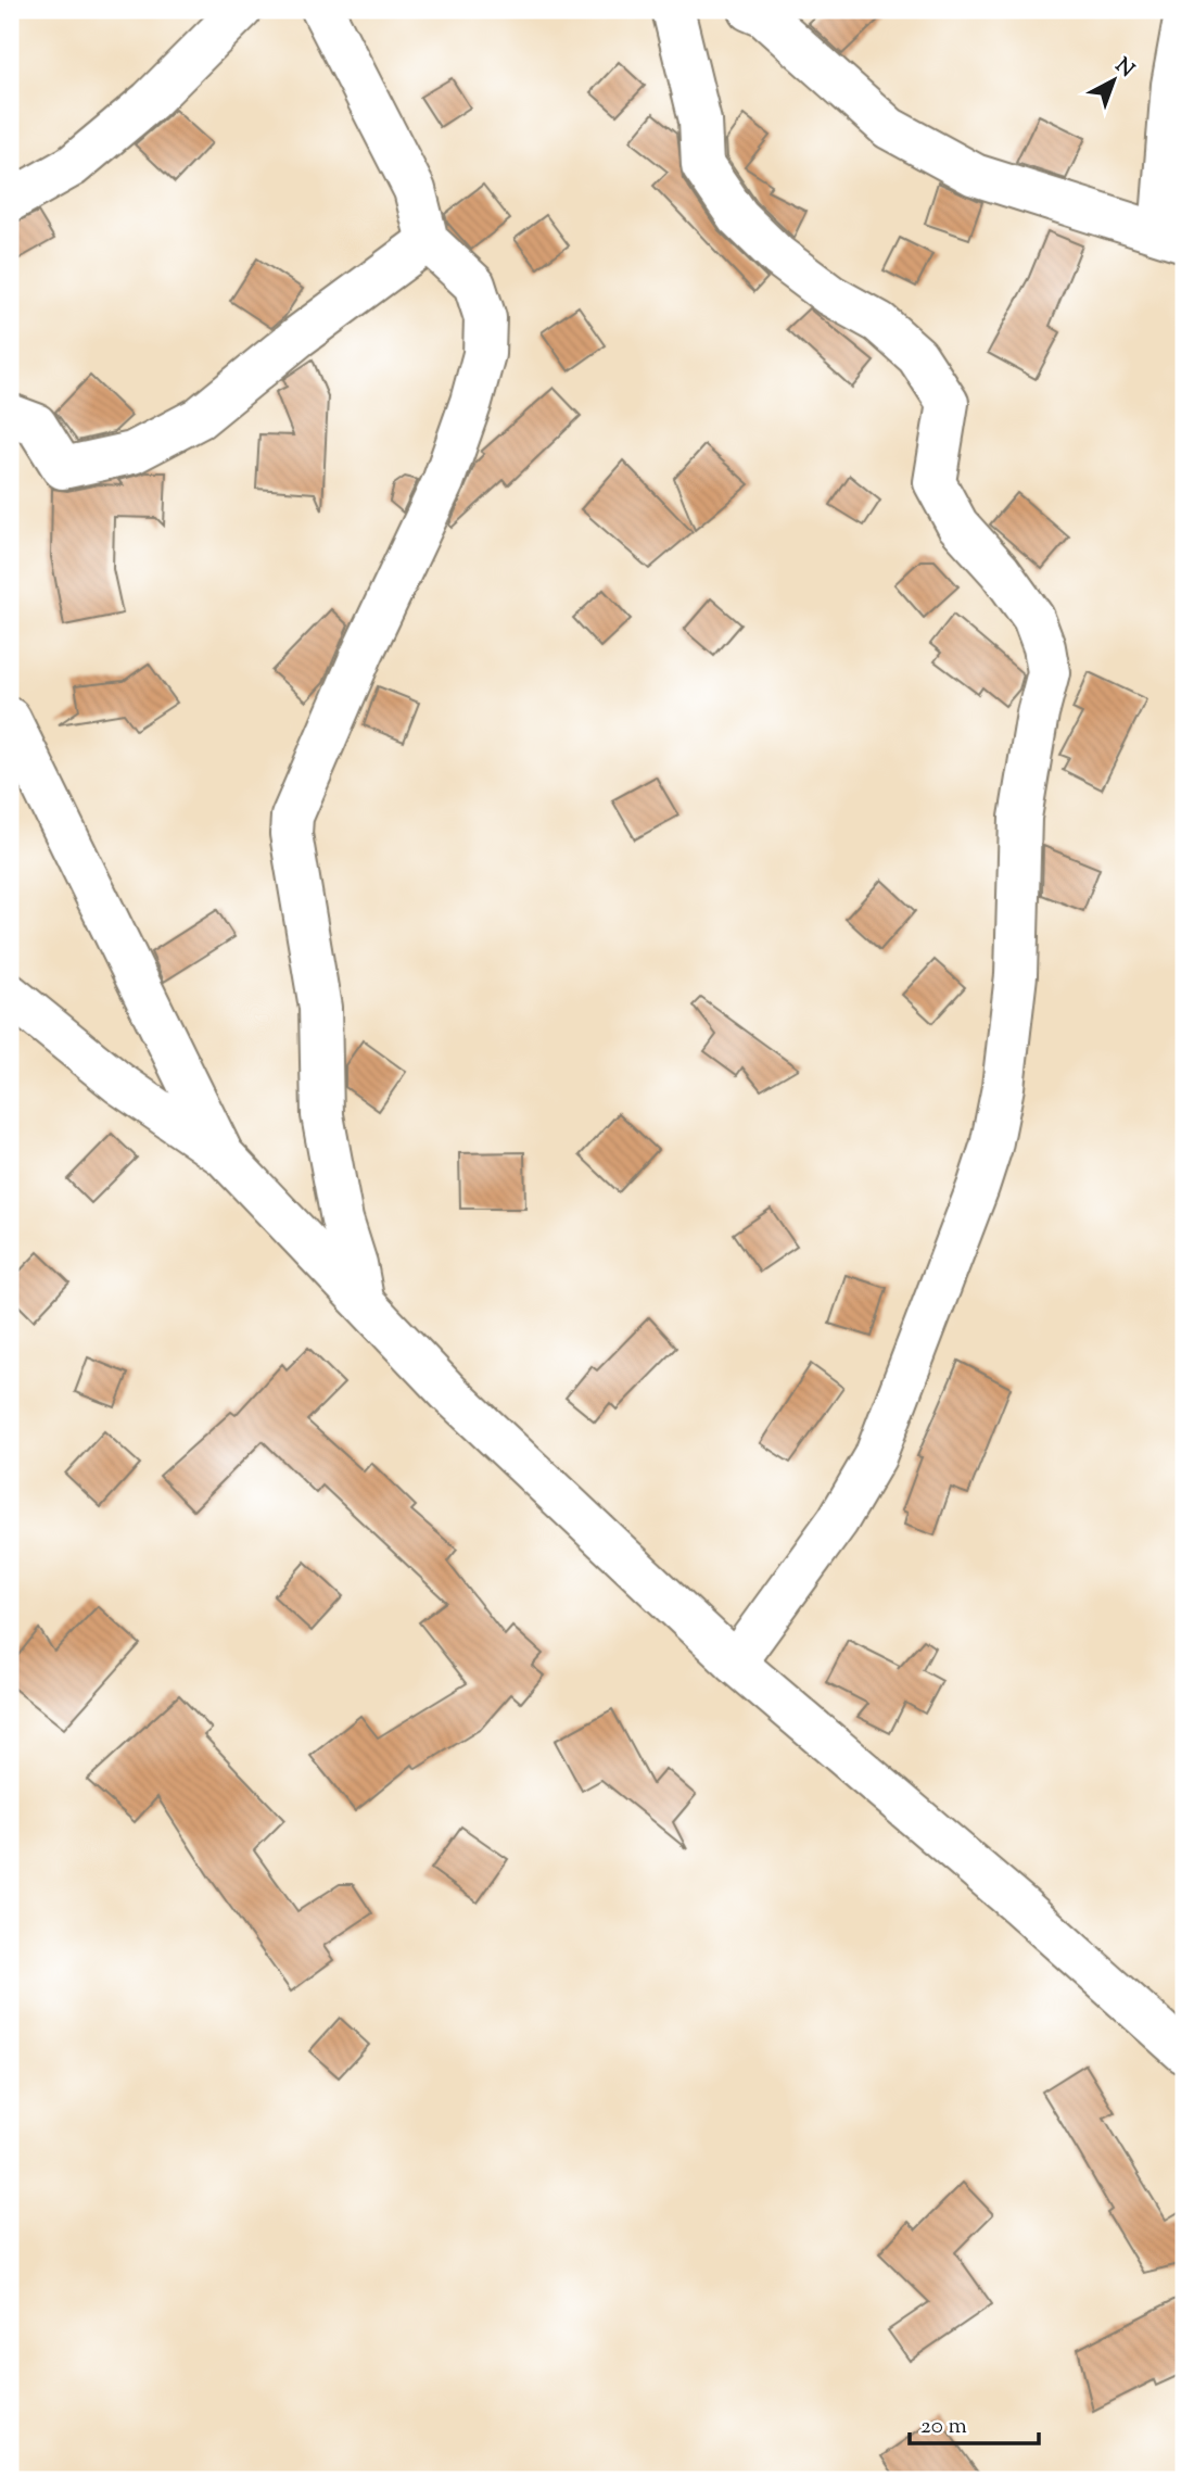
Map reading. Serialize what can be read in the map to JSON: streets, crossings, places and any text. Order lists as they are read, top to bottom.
{
  "scale_bar": "20 m",
  "north": "top right"
}
